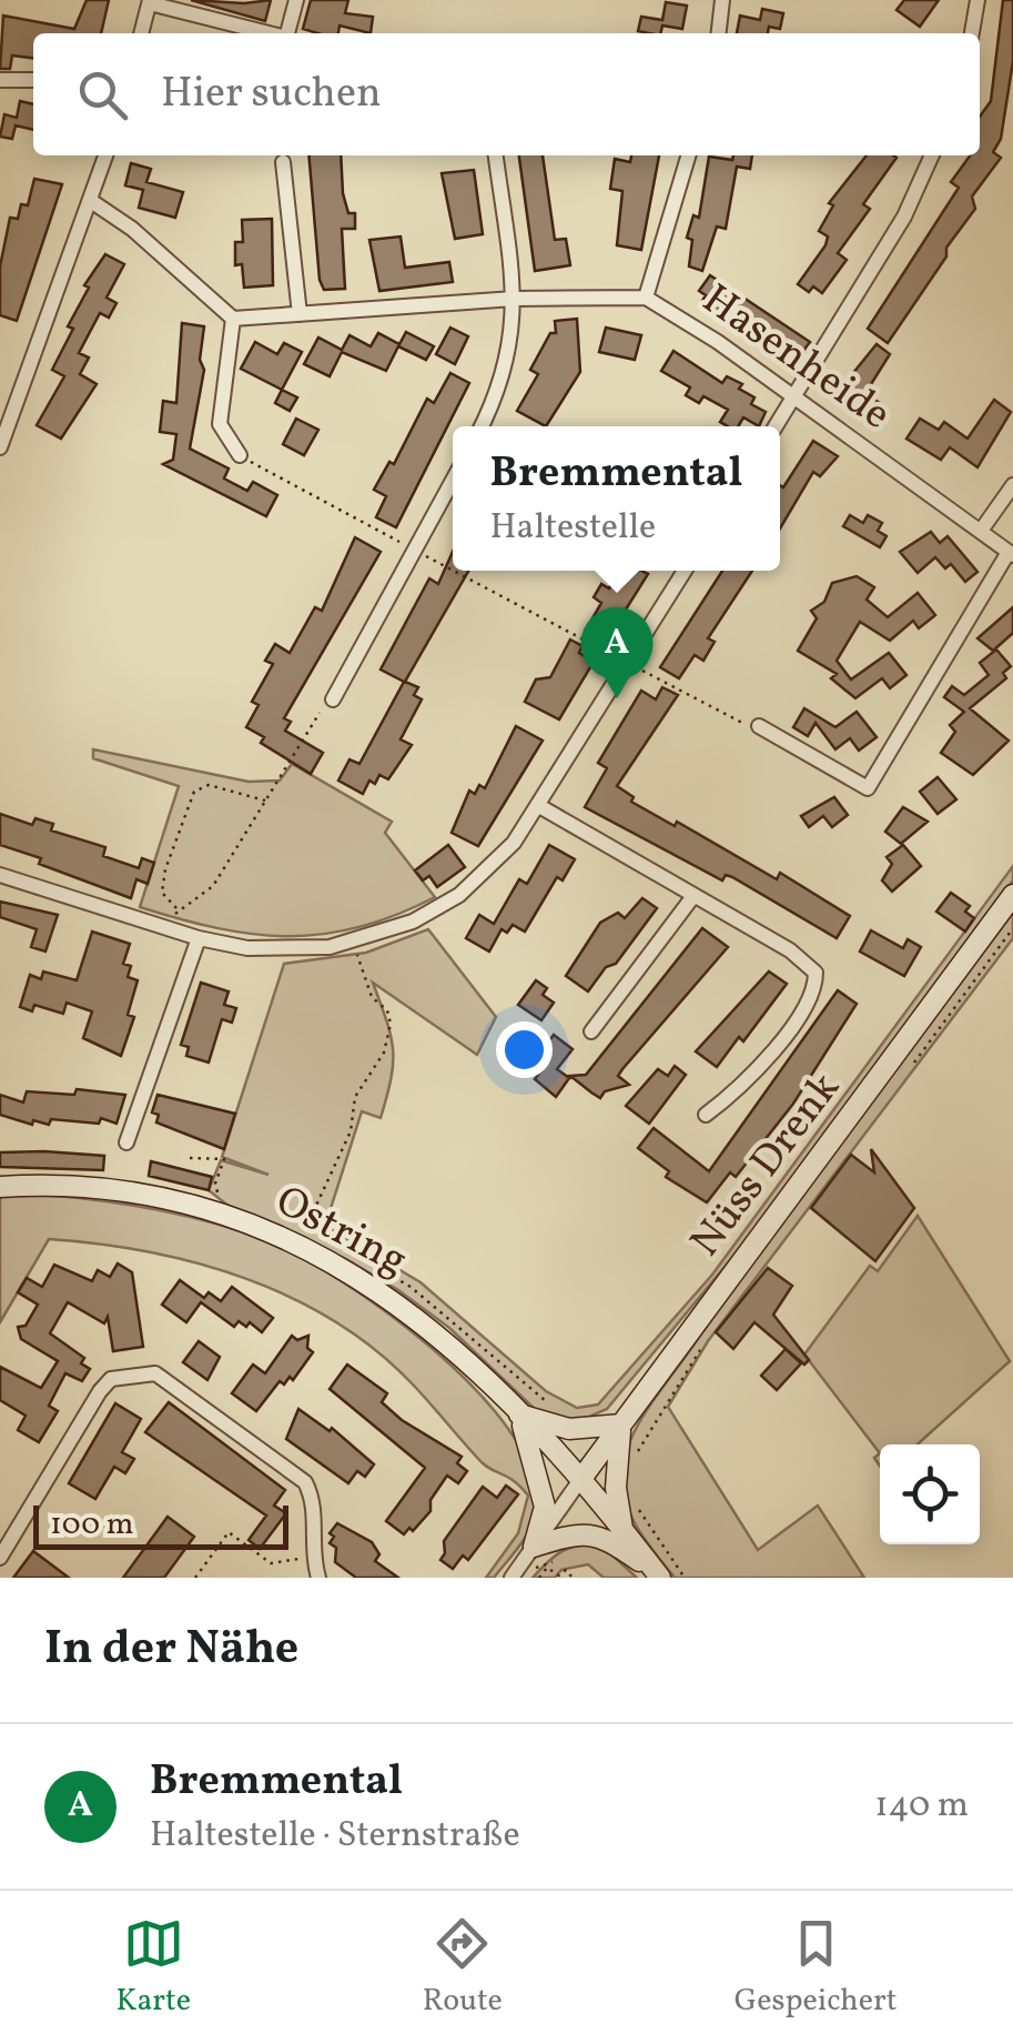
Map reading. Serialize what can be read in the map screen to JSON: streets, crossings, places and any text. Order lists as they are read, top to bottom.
{
  "streets": {
    "main road": ["Nüss Drenk", "Ostring"],
    "street": ["Hasenheide"]
  },
  "crossings": [
    ["Nüss Drenk", "Ostring"]
  ],
  "scale_bar": "100 m",
  "page": {
    "search": "Hier suchen",
    "popup": ["Bremmental", "Haltestelle"],
    "pins": "A",
    "scale": "100 m",
    "heading": "In der Nähe",
    "list": [
      {
        "mark": "A",
        "name": "Bremmental",
        "note": "Haltestelle · Sternstraße",
        "value": "140 m"
      }
    ],
    "nav": ["Karte", "Route", "Gespeichert"]
  }
}
